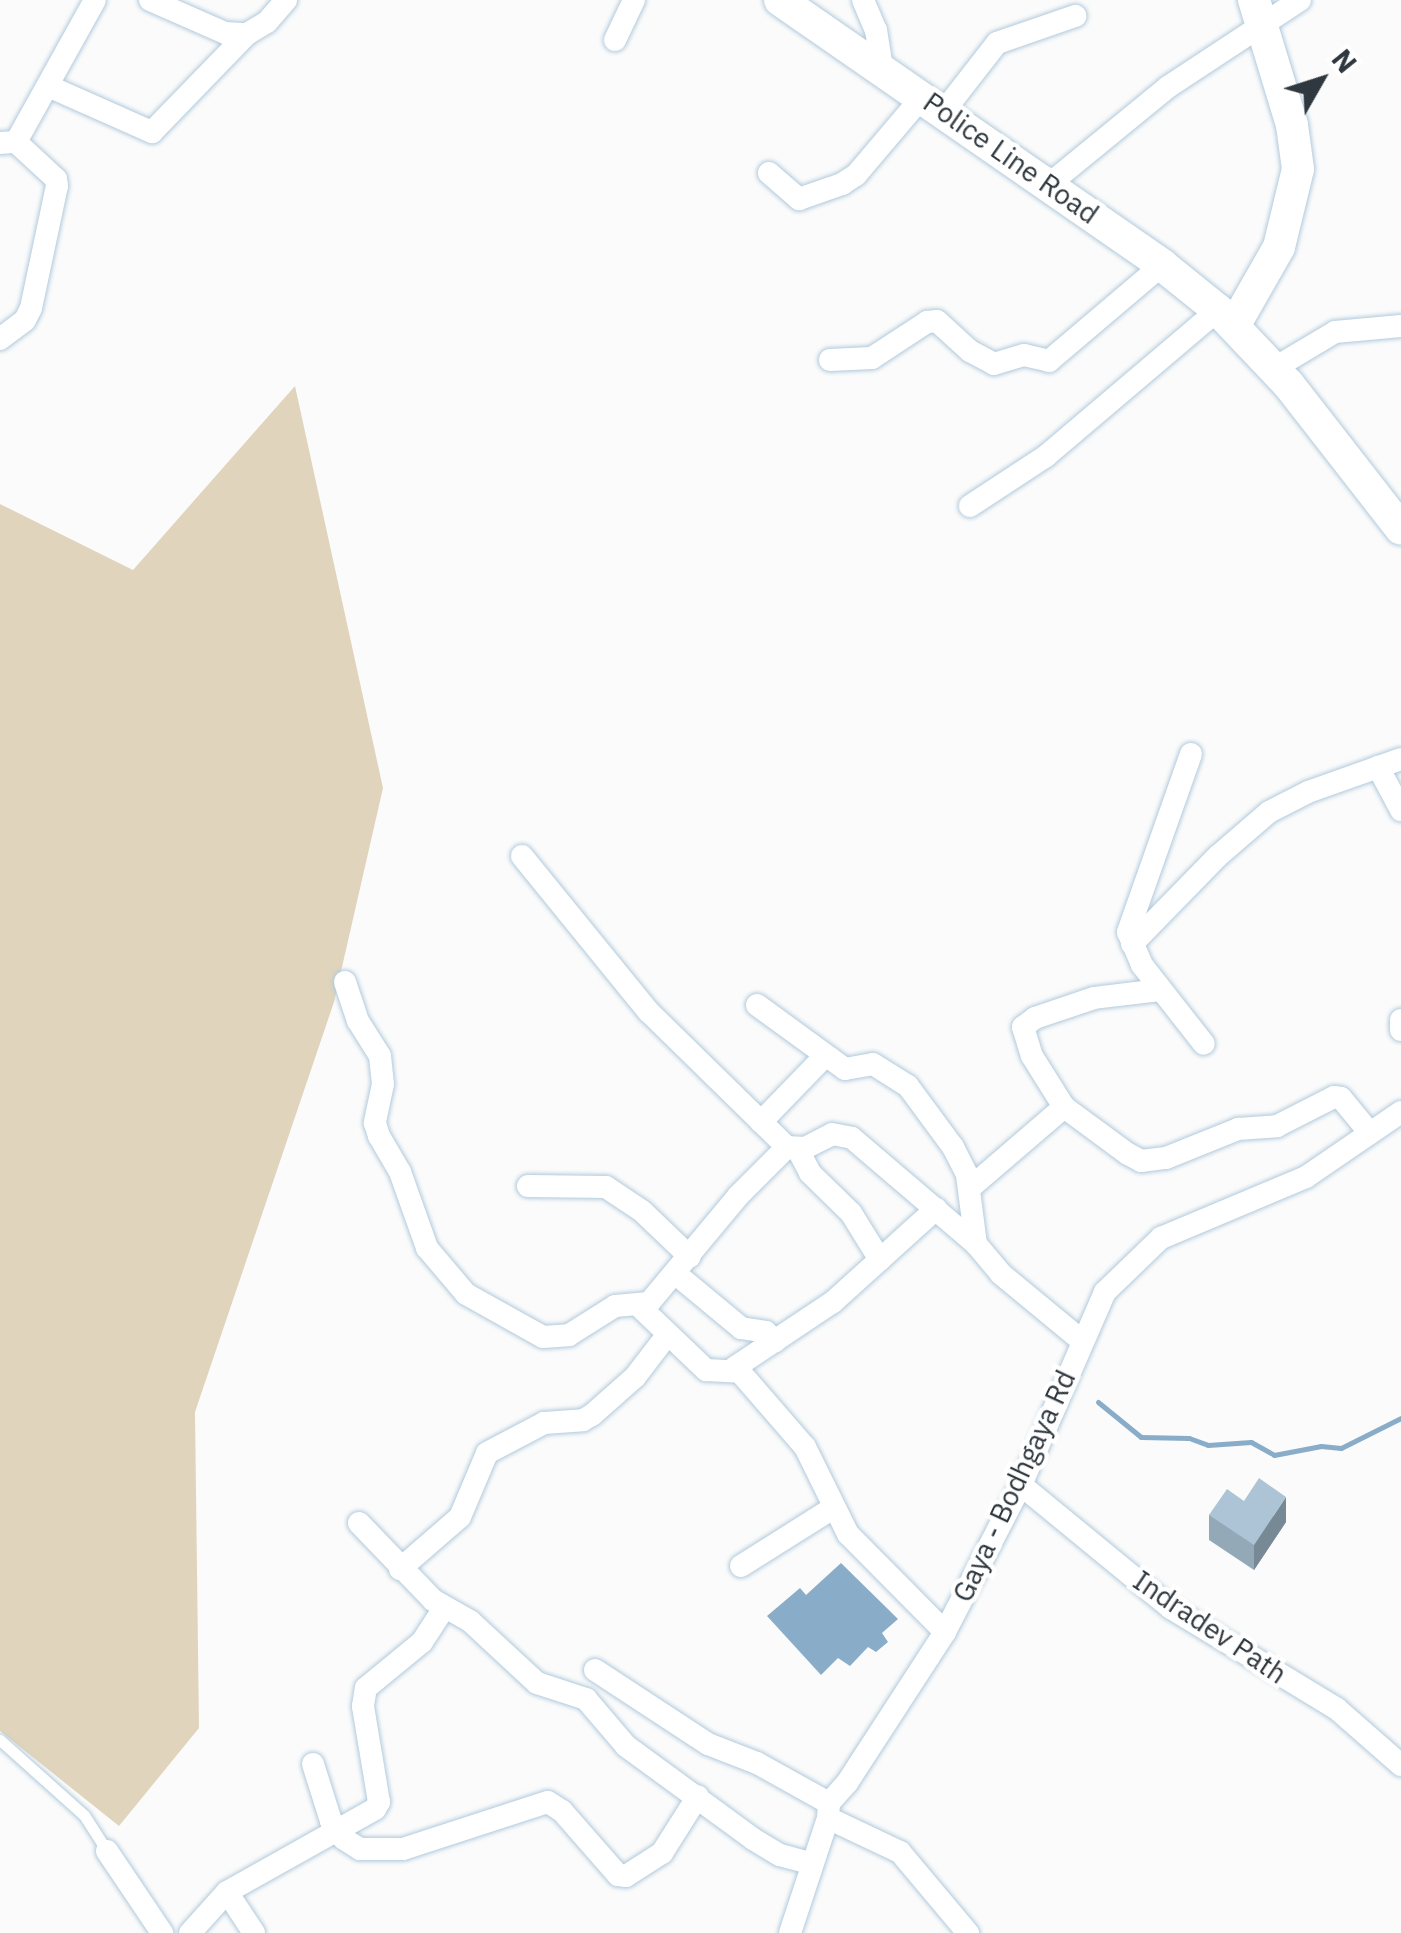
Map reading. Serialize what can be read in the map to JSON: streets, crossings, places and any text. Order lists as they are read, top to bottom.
{
  "streets": {
    "street": ["Police Line Road", "Gaya - Bodhgaya Rd", "Indradev Path"]
  },
  "crossings": [
    ["Gaya - Bodhgaya Rd", "Indradev Path"]
  ],
  "north": "top right"
}
